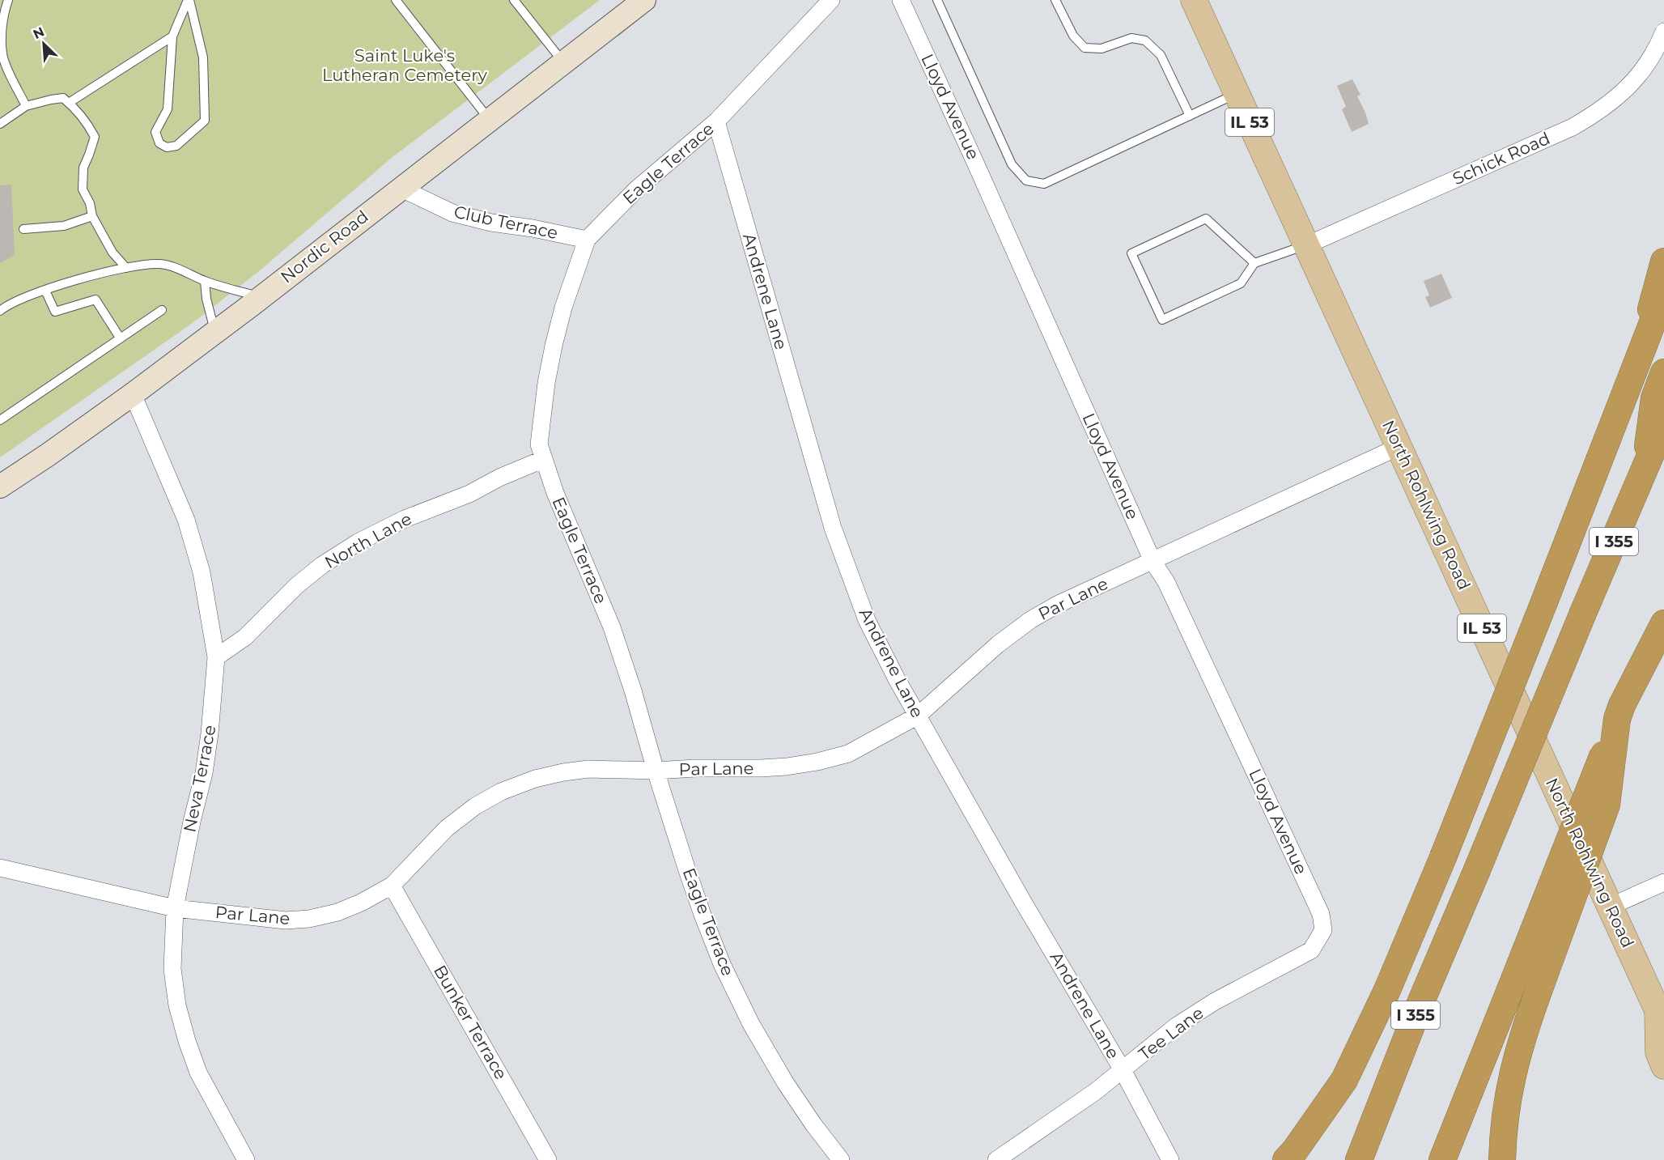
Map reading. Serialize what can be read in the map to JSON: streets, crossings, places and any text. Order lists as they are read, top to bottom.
{
  "streets": {
    "highway": ["I 355"],
    "main road": ["IL 53", "North Rohlwing Road"],
    "street": [
      "Lloyd Avenue",
      "Schick Road",
      "Eagle Terrace",
      "Club Terrace",
      "Nordic Road",
      "Andrene Lane",
      "North Lane",
      "Par Lane",
      "Neva Terrace",
      "Bunker Terrace",
      "Tee Lane"
    ]
  },
  "crossings": [
    ["Lloyd Avenue", "Par Lane"],
    ["Lloyd Avenue", "Tee Lane"],
    ["Schick Road", "North Rohlwing Road"],
    ["Eagle Terrace", "Club Terrace"],
    ["Eagle Terrace", "Andrene Lane"],
    ["Eagle Terrace", "North Lane"],
    ["Eagle Terrace", "Par Lane"],
    ["Club Terrace", "Nordic Road"],
    ["Nordic Road", "Neva Terrace"],
    ["Andrene Lane", "Par Lane"],
    ["Andrene Lane", "Tee Lane"],
    ["North Rohlwing Road", "Par Lane"],
    ["North Lane", "Neva Terrace"],
    ["Par Lane", "Neva Terrace"],
    ["Par Lane", "Bunker Terrace"]
  ],
  "parks": ["Saint Luke's Lutheran Cemetery"],
  "north": "top left"
}
